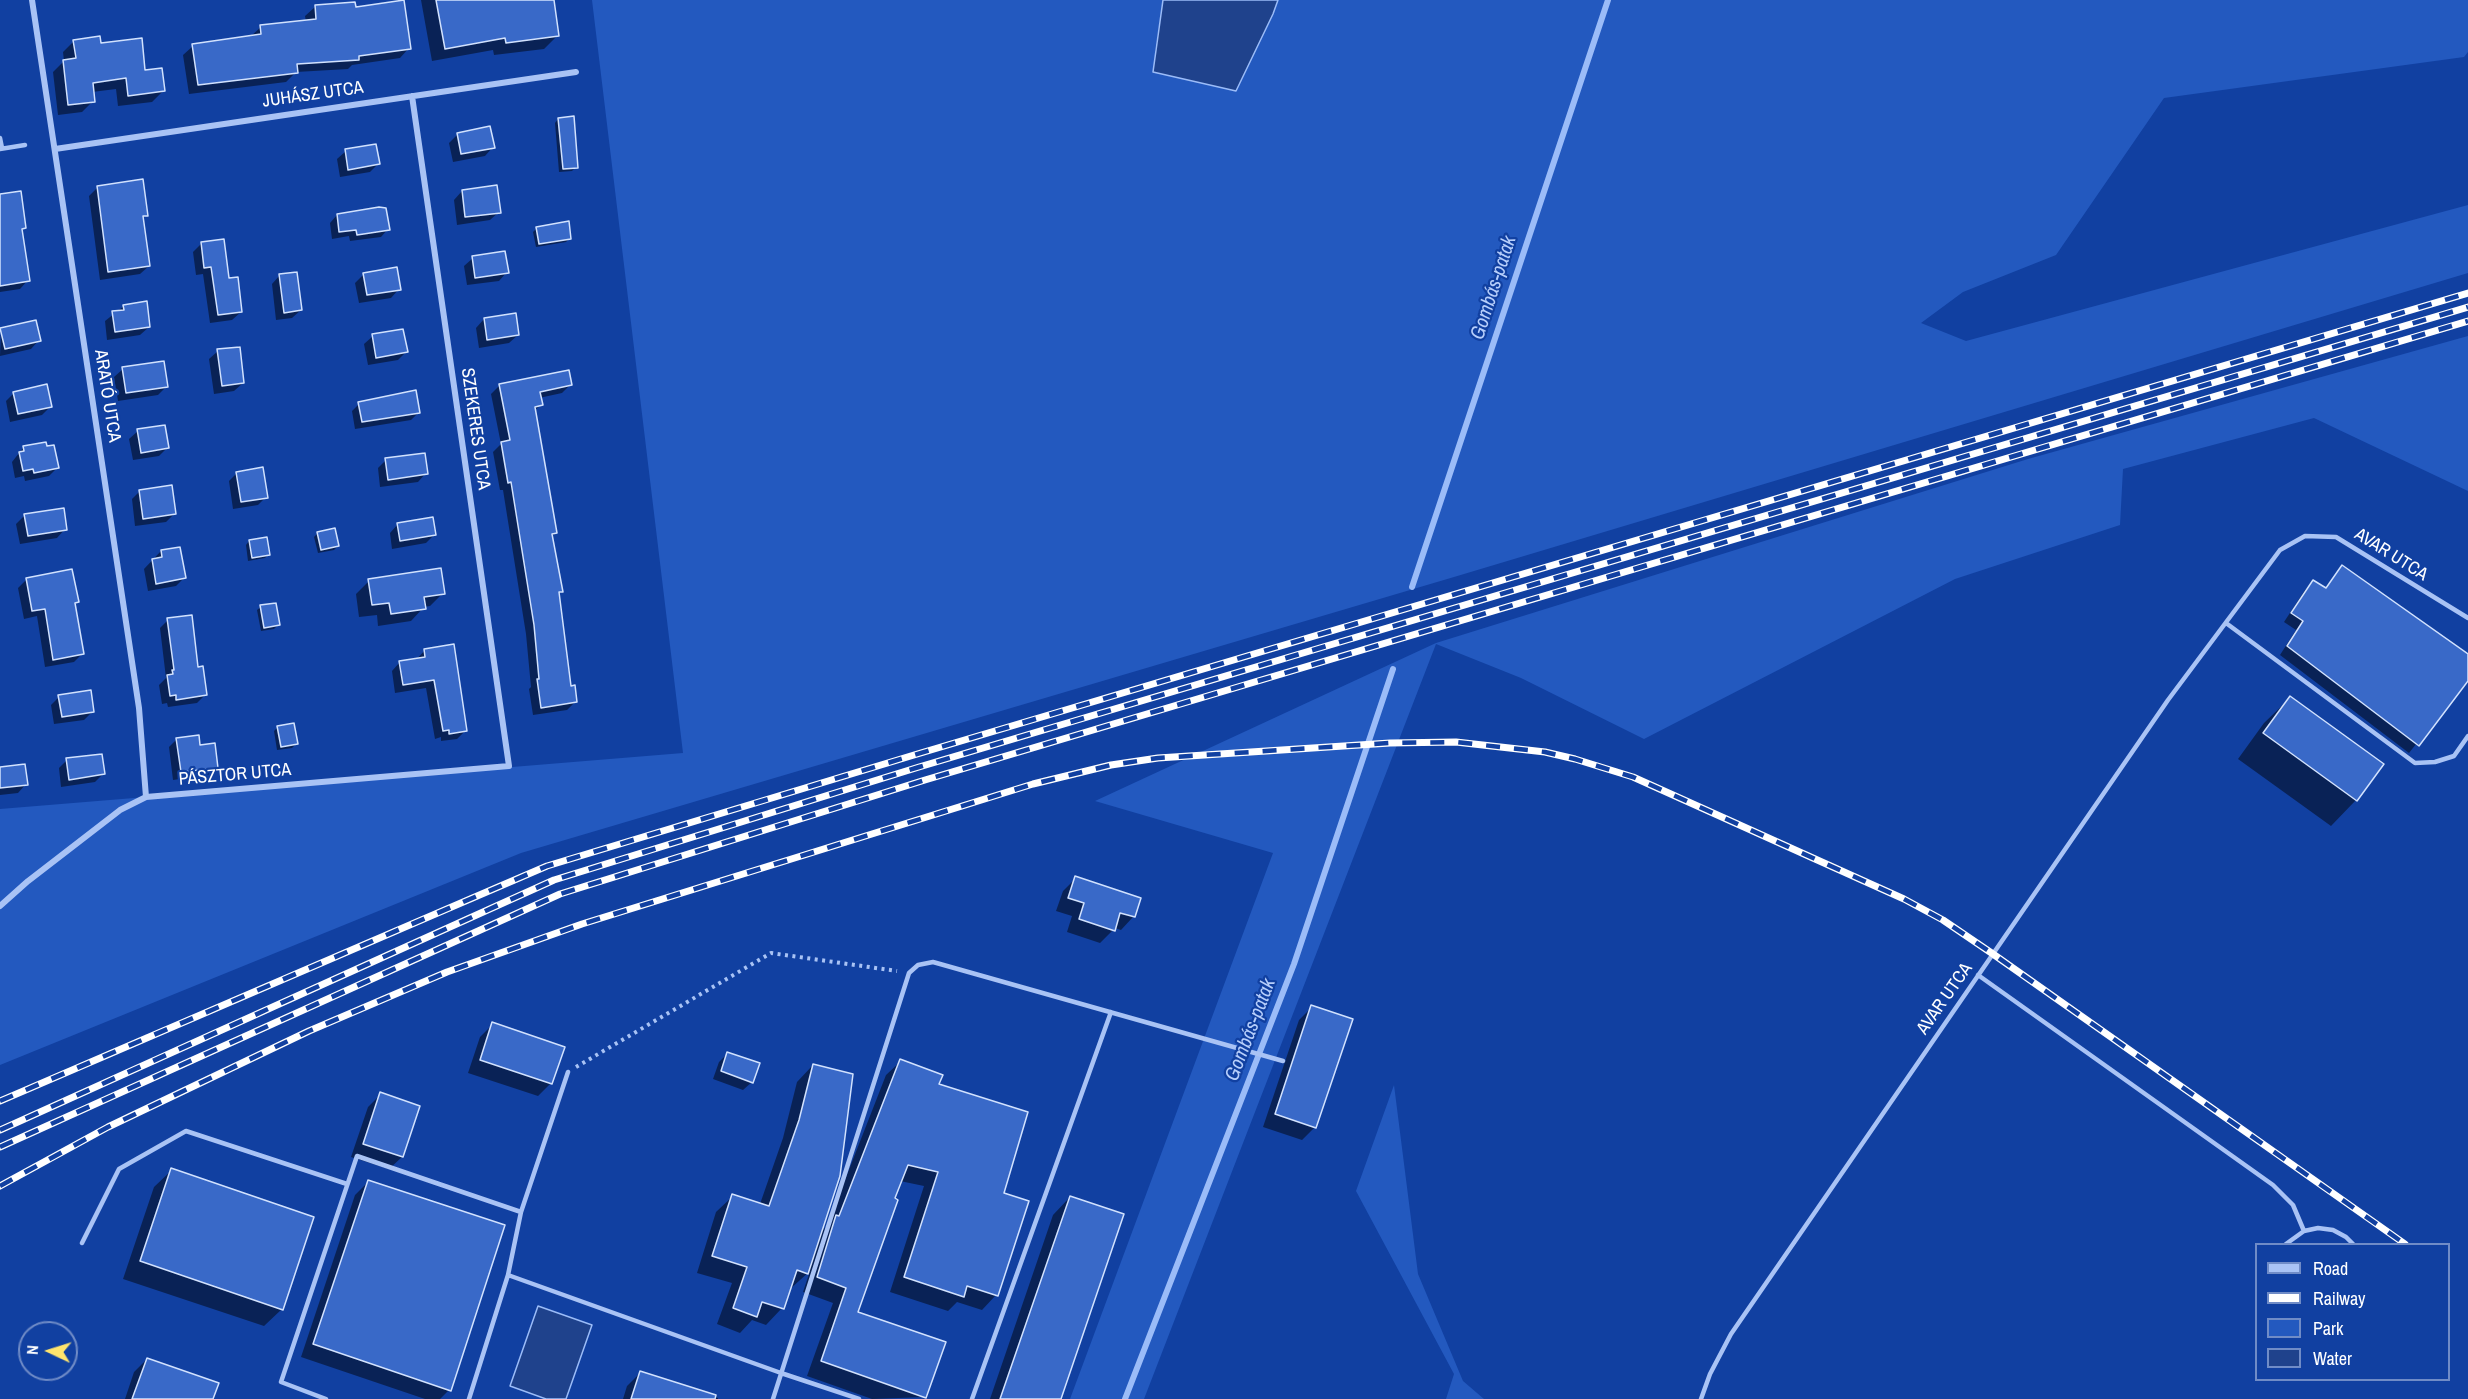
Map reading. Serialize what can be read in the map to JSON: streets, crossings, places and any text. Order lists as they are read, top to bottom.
{
  "streets": {
    "street": [
      "JUHÁSZ UTCA",
      "ARATÓ UTCA",
      "SZEKERES UTCA",
      "PÁSZTOR UTCA"
    ],
    "lane": ["AVAR UTCA"]
  },
  "crossings": [
    ["JUHÁSZ UTCA", "ARATÓ UTCA"],
    ["JUHÁSZ UTCA", "SZEKERES UTCA"],
    ["ARATÓ UTCA", "PÁSZTOR UTCA"],
    ["SZEKERES UTCA", "PÁSZTOR UTCA"]
  ],
  "water": ["Gombás-patak"],
  "legend": [
    "Road",
    "Railway",
    "Park",
    "Water"
  ],
  "north": "left"
}
